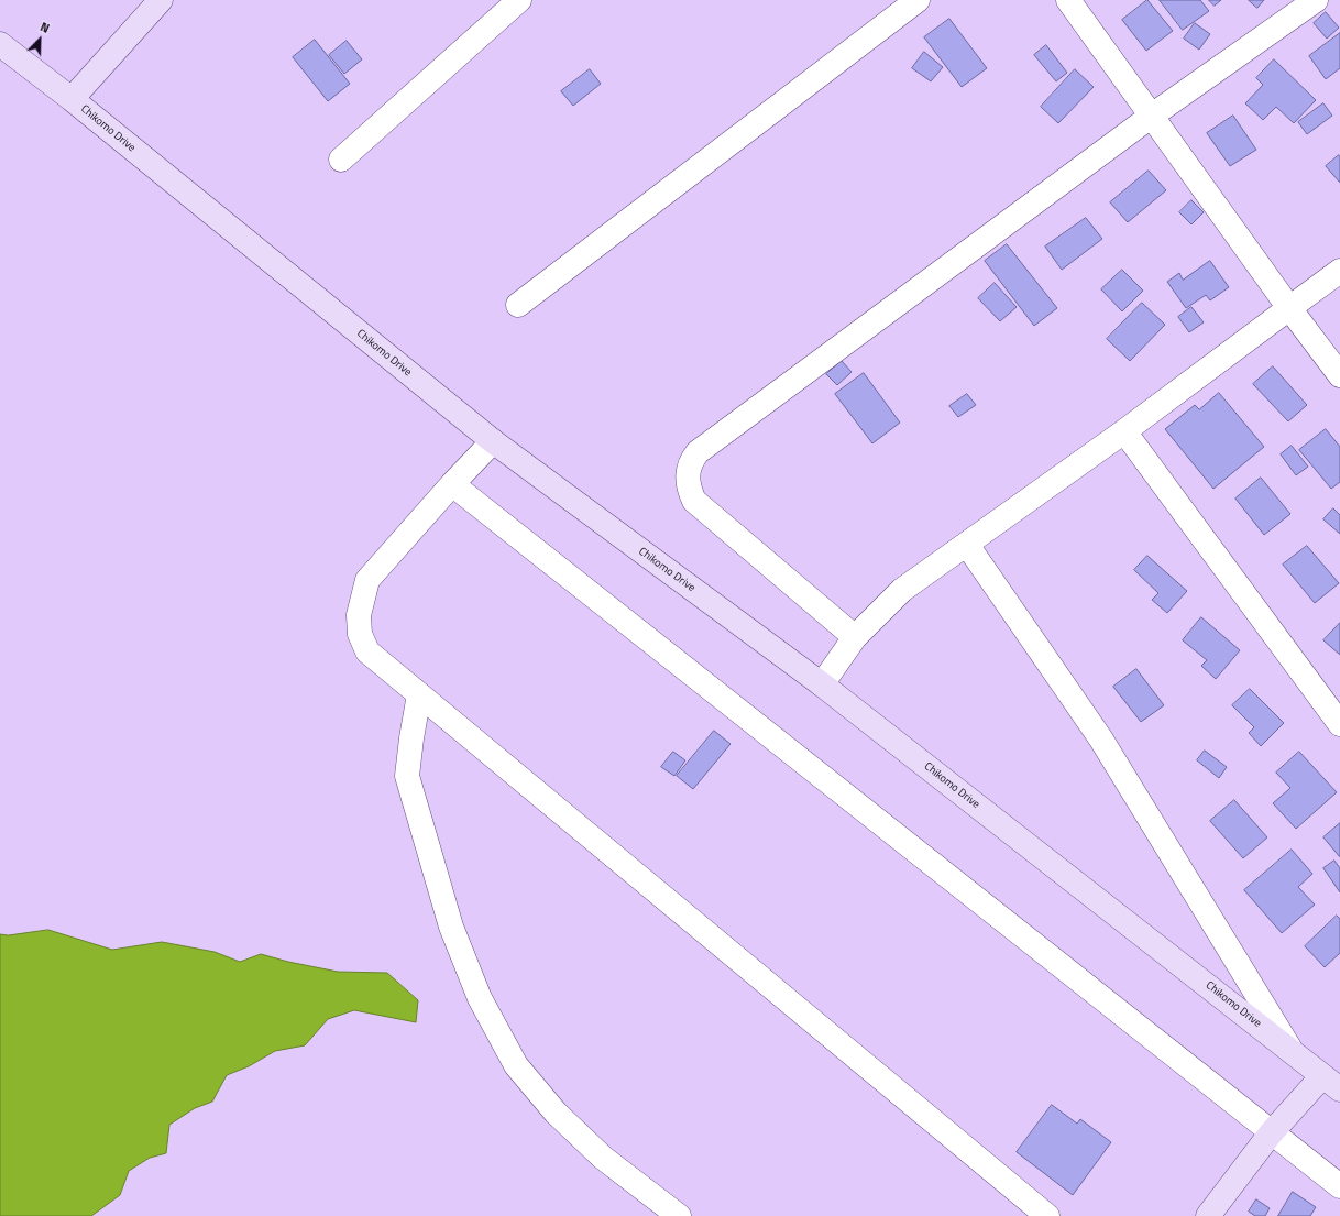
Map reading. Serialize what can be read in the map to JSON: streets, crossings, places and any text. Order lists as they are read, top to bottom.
{
  "streets": {
    "street": ["Chikomo Drive"]
  },
  "north": "top right"
}
